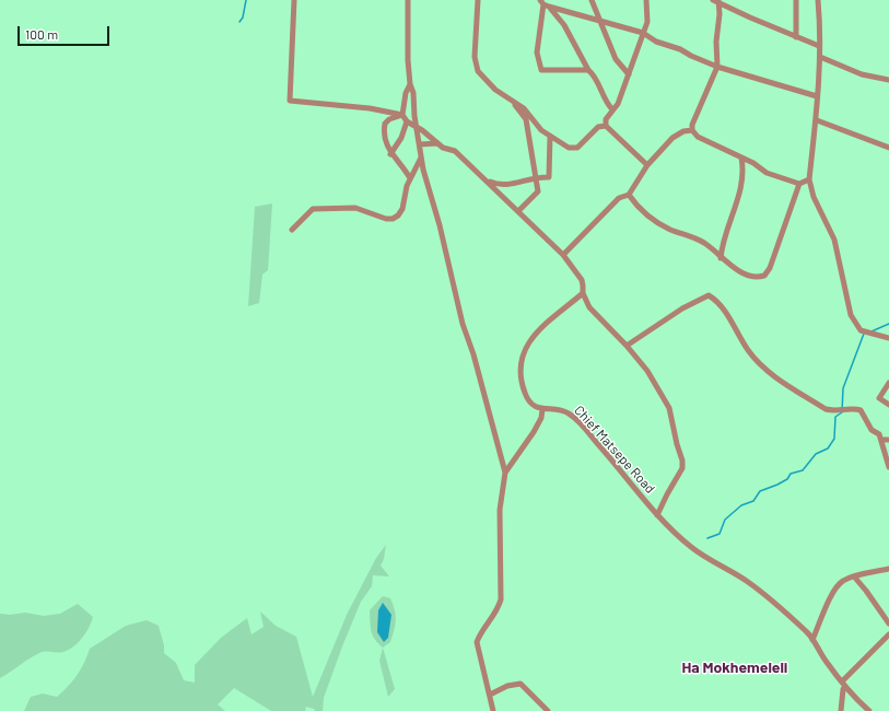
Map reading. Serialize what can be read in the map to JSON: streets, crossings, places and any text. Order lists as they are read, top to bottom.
{
  "streets": {
    "street": ["Chief Matsepe Road"]
  },
  "districts": ["Ha Mokhemeleli"],
  "scale_bar": "100 m"
}
